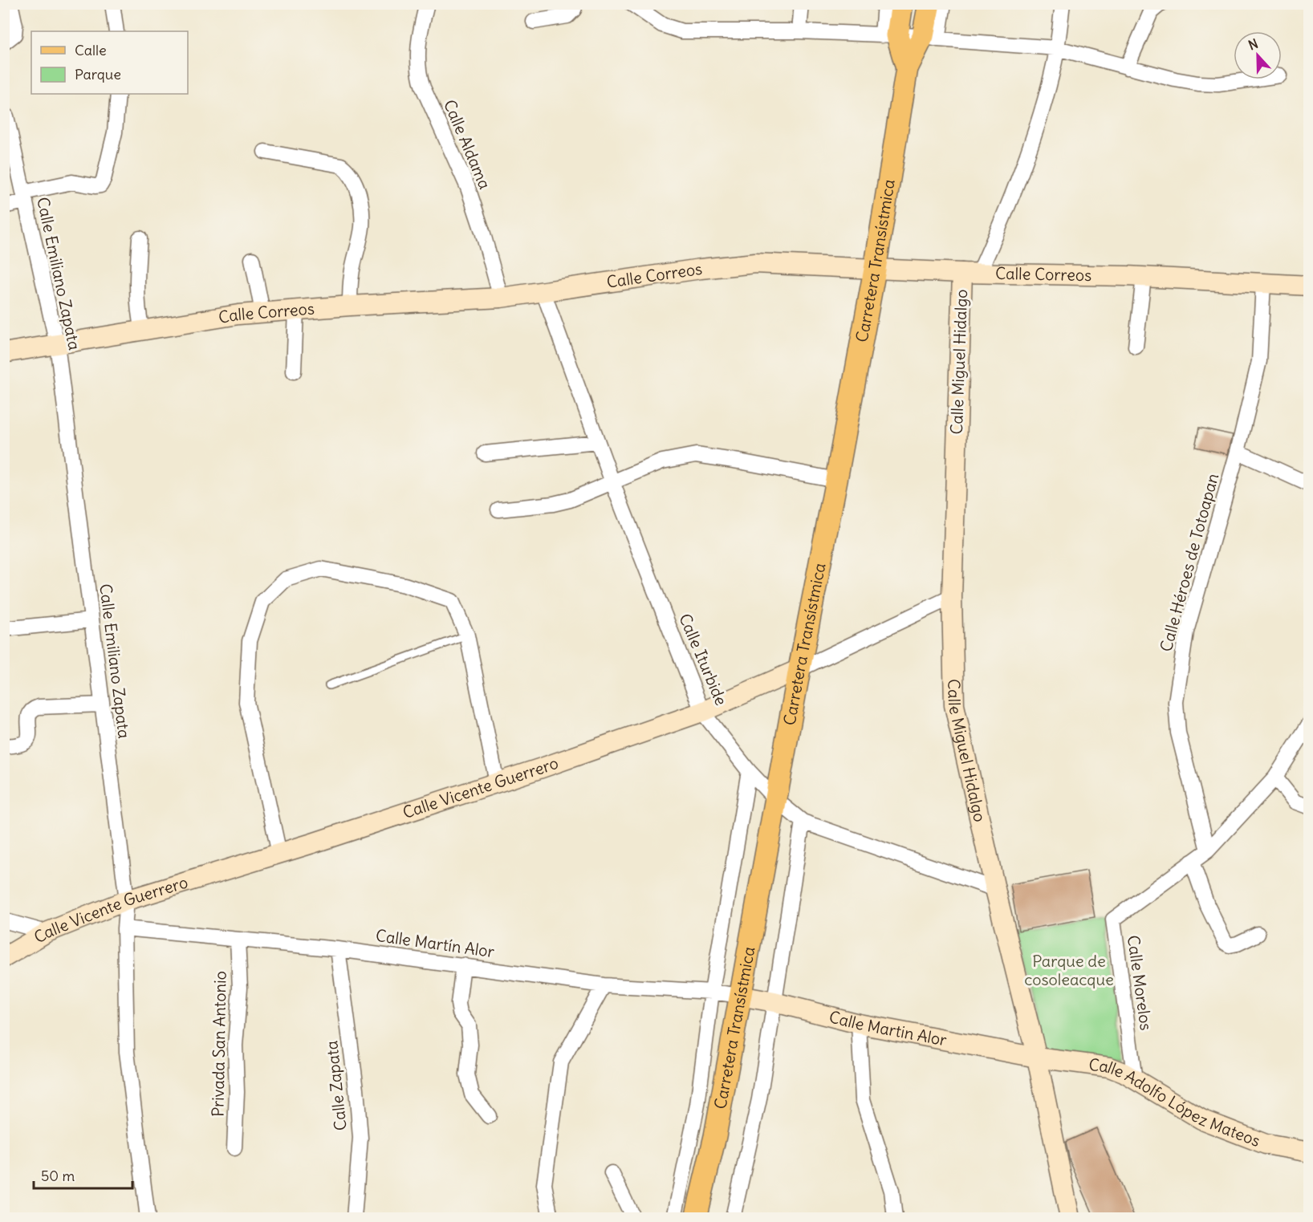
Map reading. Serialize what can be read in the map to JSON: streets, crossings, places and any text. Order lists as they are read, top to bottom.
{
  "streets": {
    "main road": [
      "Carretera Transístmica",
      "Calle Correos",
      "Calle Miguel Hidalgo",
      "Calle Vicente Guerrero",
      "Calle Martin Alor",
      "Calle Adolfo López Mateos"
    ],
    "street": [
      "Calle Aldama",
      "Calle Emiliano Zapata",
      "Calle Héroes de Totoapan",
      "Calle Iturbide",
      "Calle Martín Alor",
      "Calle Morelos",
      "Privada San Antonio",
      "Calle Zapata"
    ]
  },
  "crossings": [
    ["Calle Aldama", "Calle Correos"],
    ["Carretera Transístmica", "Calle Correos"],
    ["Carretera Transístmica", "Calle Iturbide"],
    ["Carretera Transístmica", "Calle Vicente Guerrero"],
    ["Carretera Transístmica", "Calle Martín Alor"],
    ["Carretera Transístmica", "Calle Martin Alor"],
    ["Calle Emiliano Zapata", "Calle Correos"],
    ["Calle Emiliano Zapata", "Calle Vicente Guerrero"],
    ["Calle Emiliano Zapata", "Calle Martín Alor"],
    ["Calle Correos", "Calle Miguel Hidalgo"],
    ["Calle Correos", "Calle Héroes de Totoapan"],
    ["Calle Correos", "Calle Iturbide"],
    ["Calle Miguel Hidalgo", "Calle Iturbide"],
    ["Calle Miguel Hidalgo", "Calle Vicente Guerrero"],
    ["Calle Miguel Hidalgo", "Calle Martin Alor"],
    ["Calle Miguel Hidalgo", "Calle Adolfo López Mateos"],
    ["Calle Héroes de Totoapan", "Calle Morelos"],
    ["Calle Iturbide", "Calle Vicente Guerrero"],
    ["Calle Martín Alor", "Calle Martin Alor"],
    ["Calle Martín Alor", "Privada San Antonio"],
    ["Calle Martín Alor", "Calle Zapata"],
    ["Calle Morelos", "Calle Adolfo López Mateos"],
    ["Calle Martin Alor", "Calle Adolfo López Mateos"]
  ],
  "parks": ["Parque de cosoleacque"],
  "legend": ["Calle", "Parque"],
  "scale_bar": "50 m",
  "north": "top"
}
